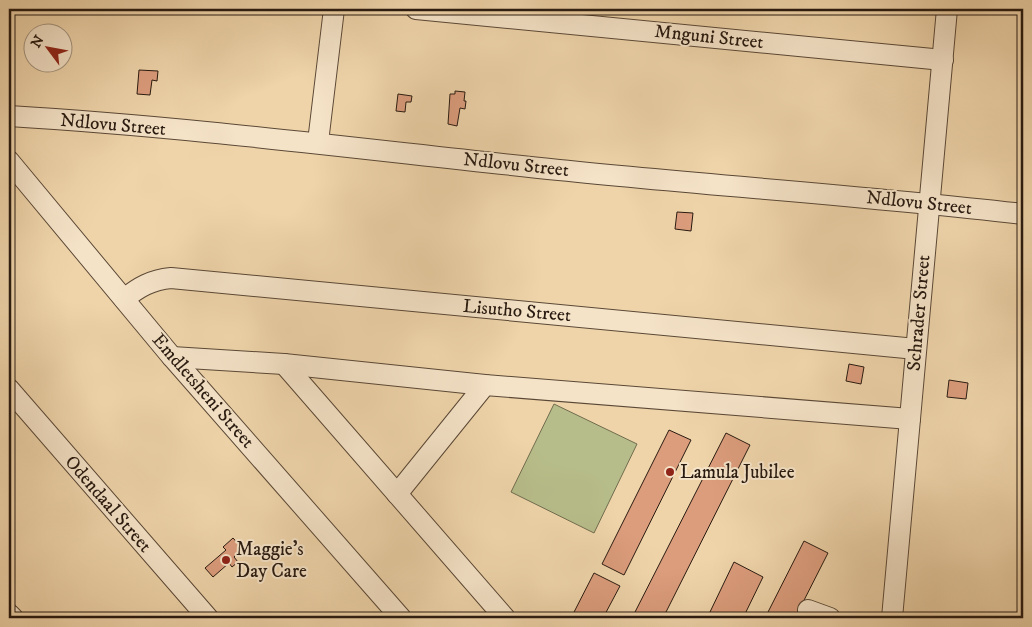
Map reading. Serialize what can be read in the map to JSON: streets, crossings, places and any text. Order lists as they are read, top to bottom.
{
  "streets": {
    "street": [
      "Mnguni Street",
      "Ndlovu Street",
      "Lisutho Street",
      "Schrader Street",
      "Emdletsheni Street",
      "Odendaal Street"
    ]
  },
  "crossings": [
    ["Mnguni Street", "Schrader Street"],
    ["Ndlovu Street", "Schrader Street"],
    ["Lisutho Street", "Schrader Street"],
    ["Lisutho Street", "Emdletsheni Street"]
  ],
  "places": ["Lamula Jubilee", "Maggie's Day Care"],
  "north": "top left"
}
